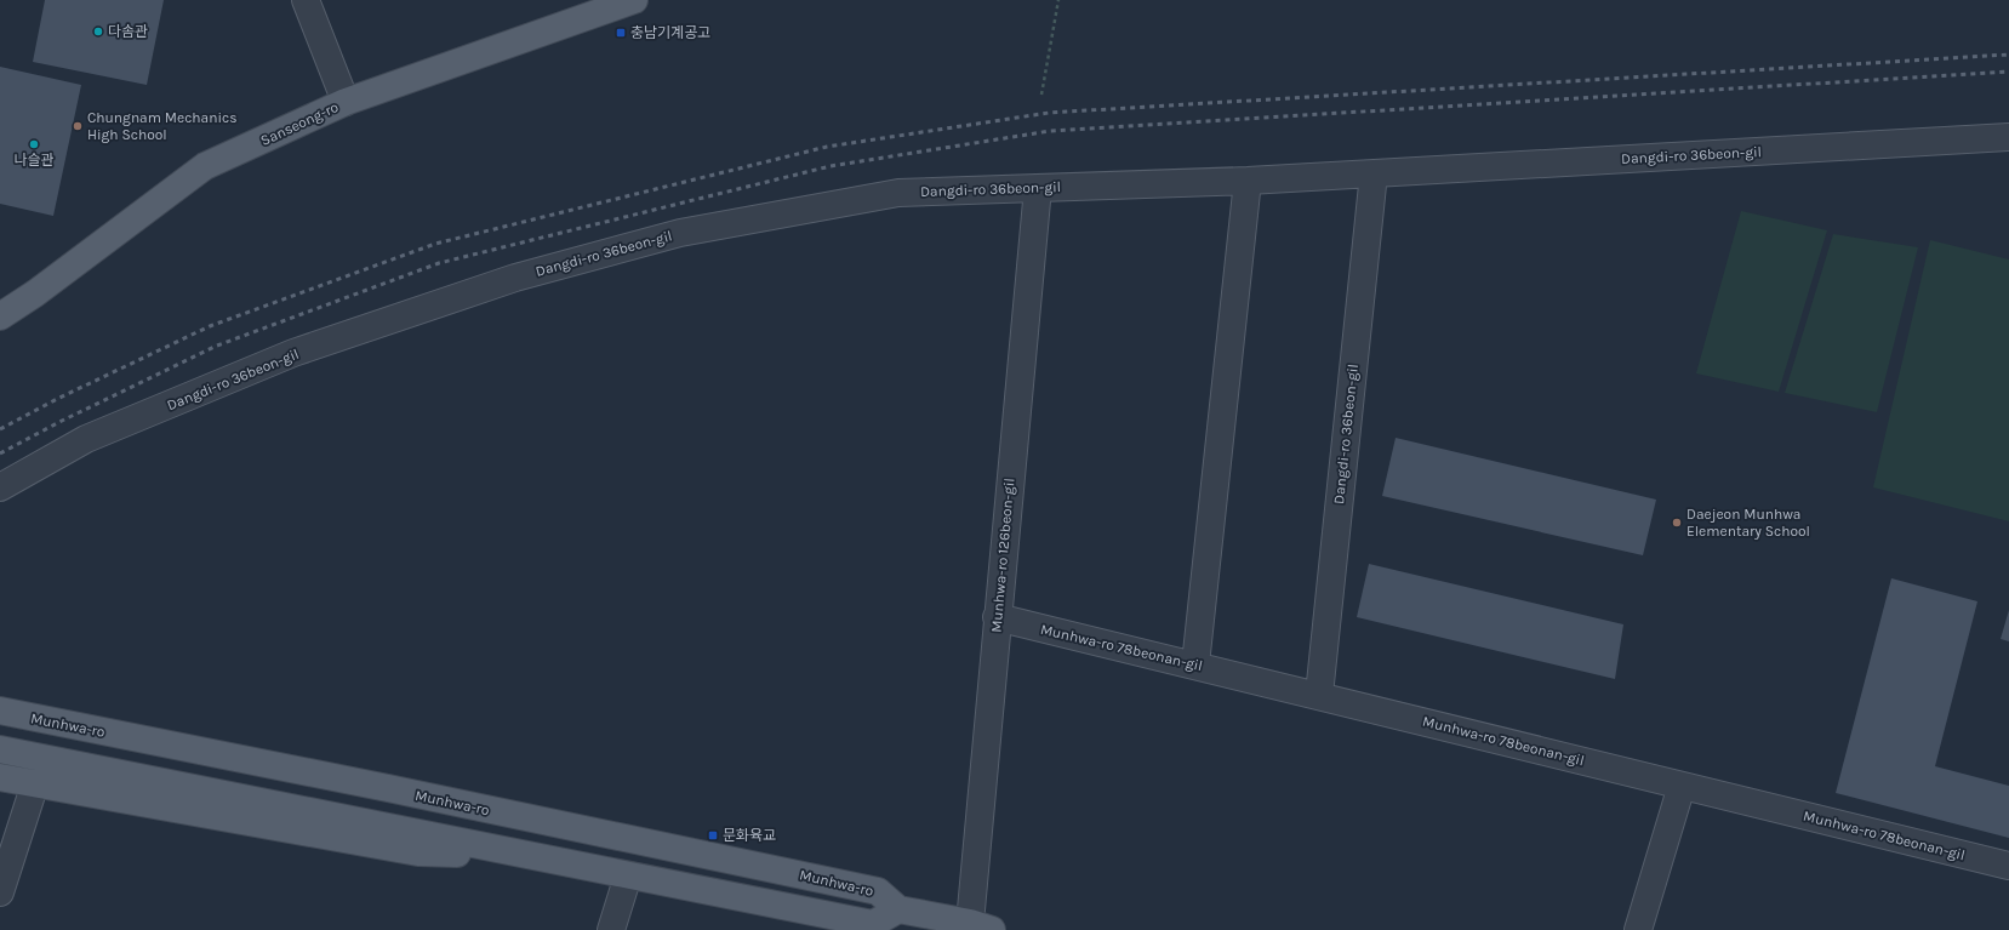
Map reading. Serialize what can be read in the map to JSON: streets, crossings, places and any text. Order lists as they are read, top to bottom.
{
  "streets": {
    "main road": ["Sanseong-ro", "Munhwa-ro"],
    "street": ["Dangdi-ro 36beon-gil", "Munhwa-ro 126beon-gil", "Munhwa-ro 78beonan-gil"]
  },
  "crossings": [
    ["Dangdi-ro 36beon-gil", "Munhwa-ro 126beon-gil"],
    ["Dangdi-ro 36beon-gil", "Munhwa-ro 78beonan-gil"],
    ["Munhwa-ro 126beon-gil", "Munhwa-ro 78beonan-gil"],
    ["Munhwa-ro 126beon-gil", "Munhwa-ro"]
  ],
  "places": {
    "other": [
      "다솜관",
      "Chungnam Mechanics High School",
      "나슬관",
      "Daejeon Munhwa Elementary School"
    ],
    "transit": ["충남기계공고", "문화육교"]
  }
}
